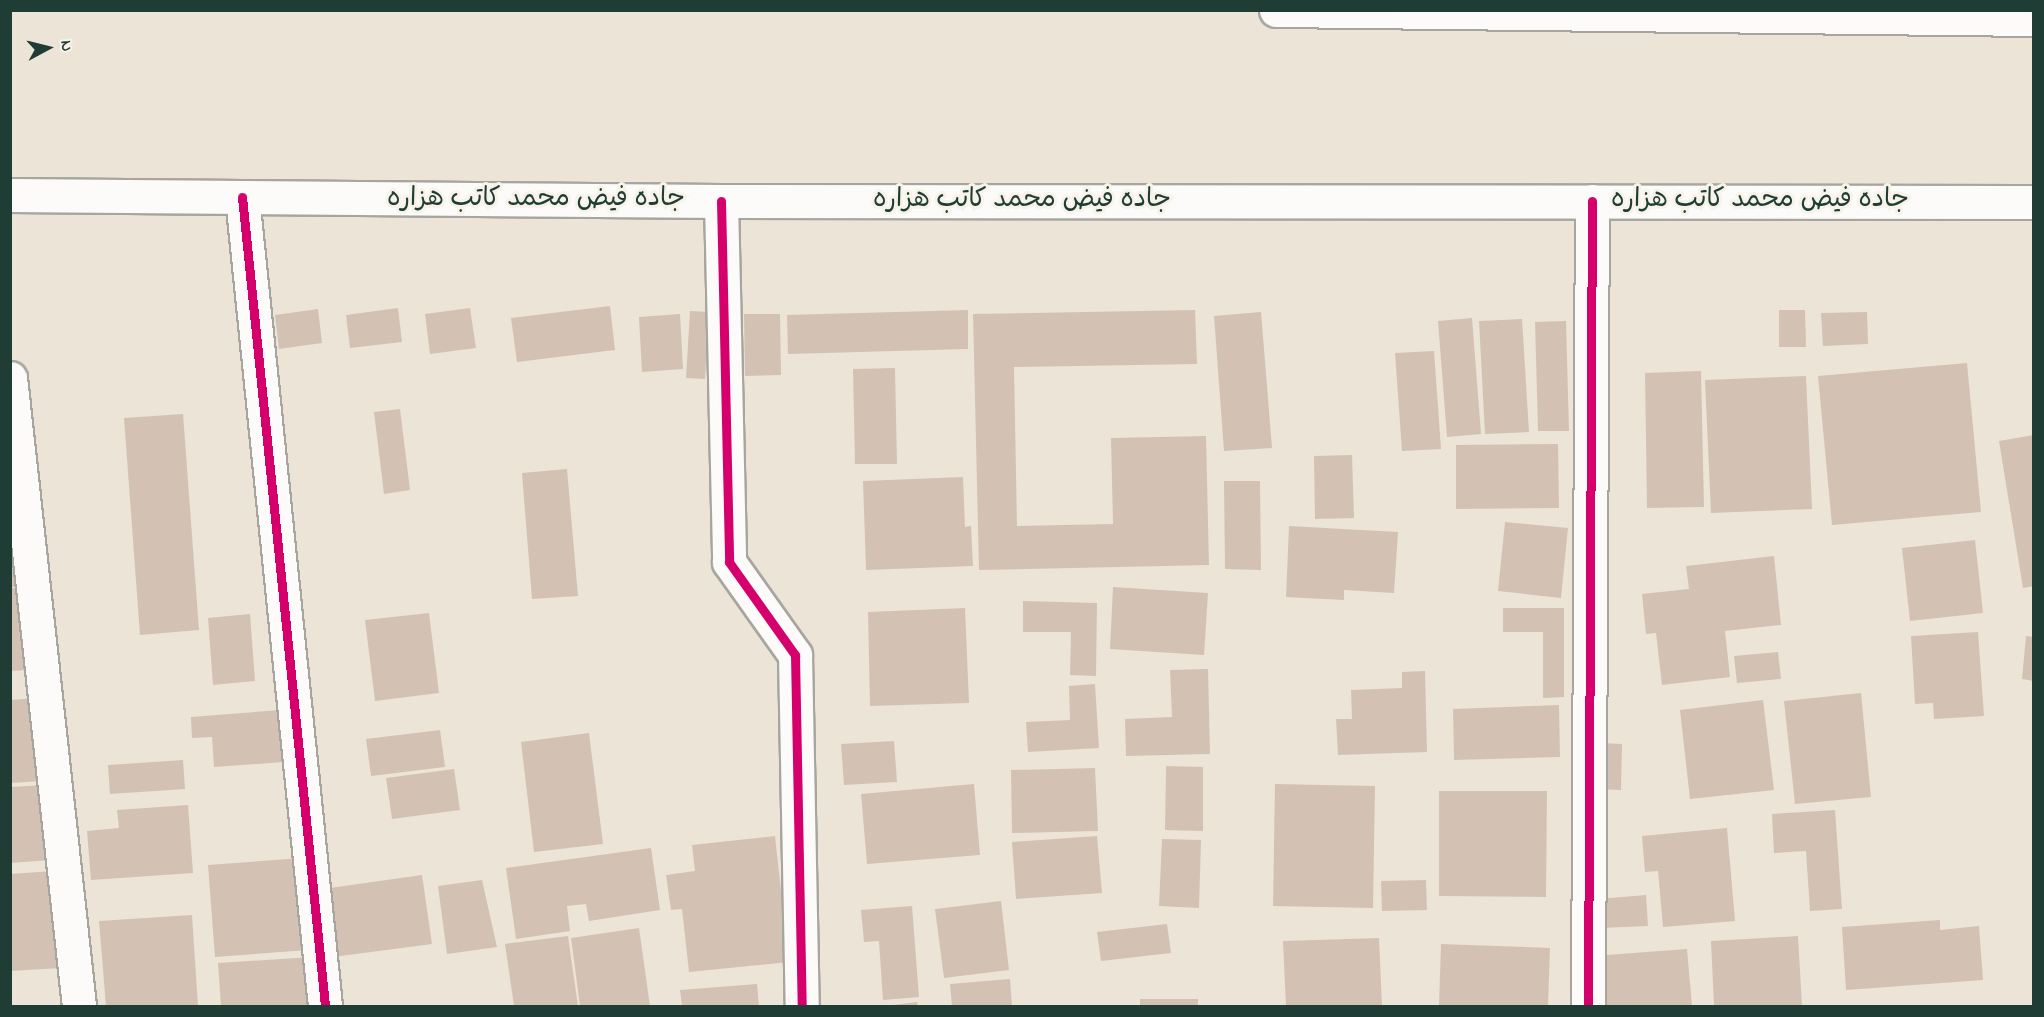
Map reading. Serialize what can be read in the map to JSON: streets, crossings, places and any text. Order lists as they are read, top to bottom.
{
  "streets": {
    "street": ["جاده فیض محمد کاتب هزاره"]
  },
  "north": "right"
}
